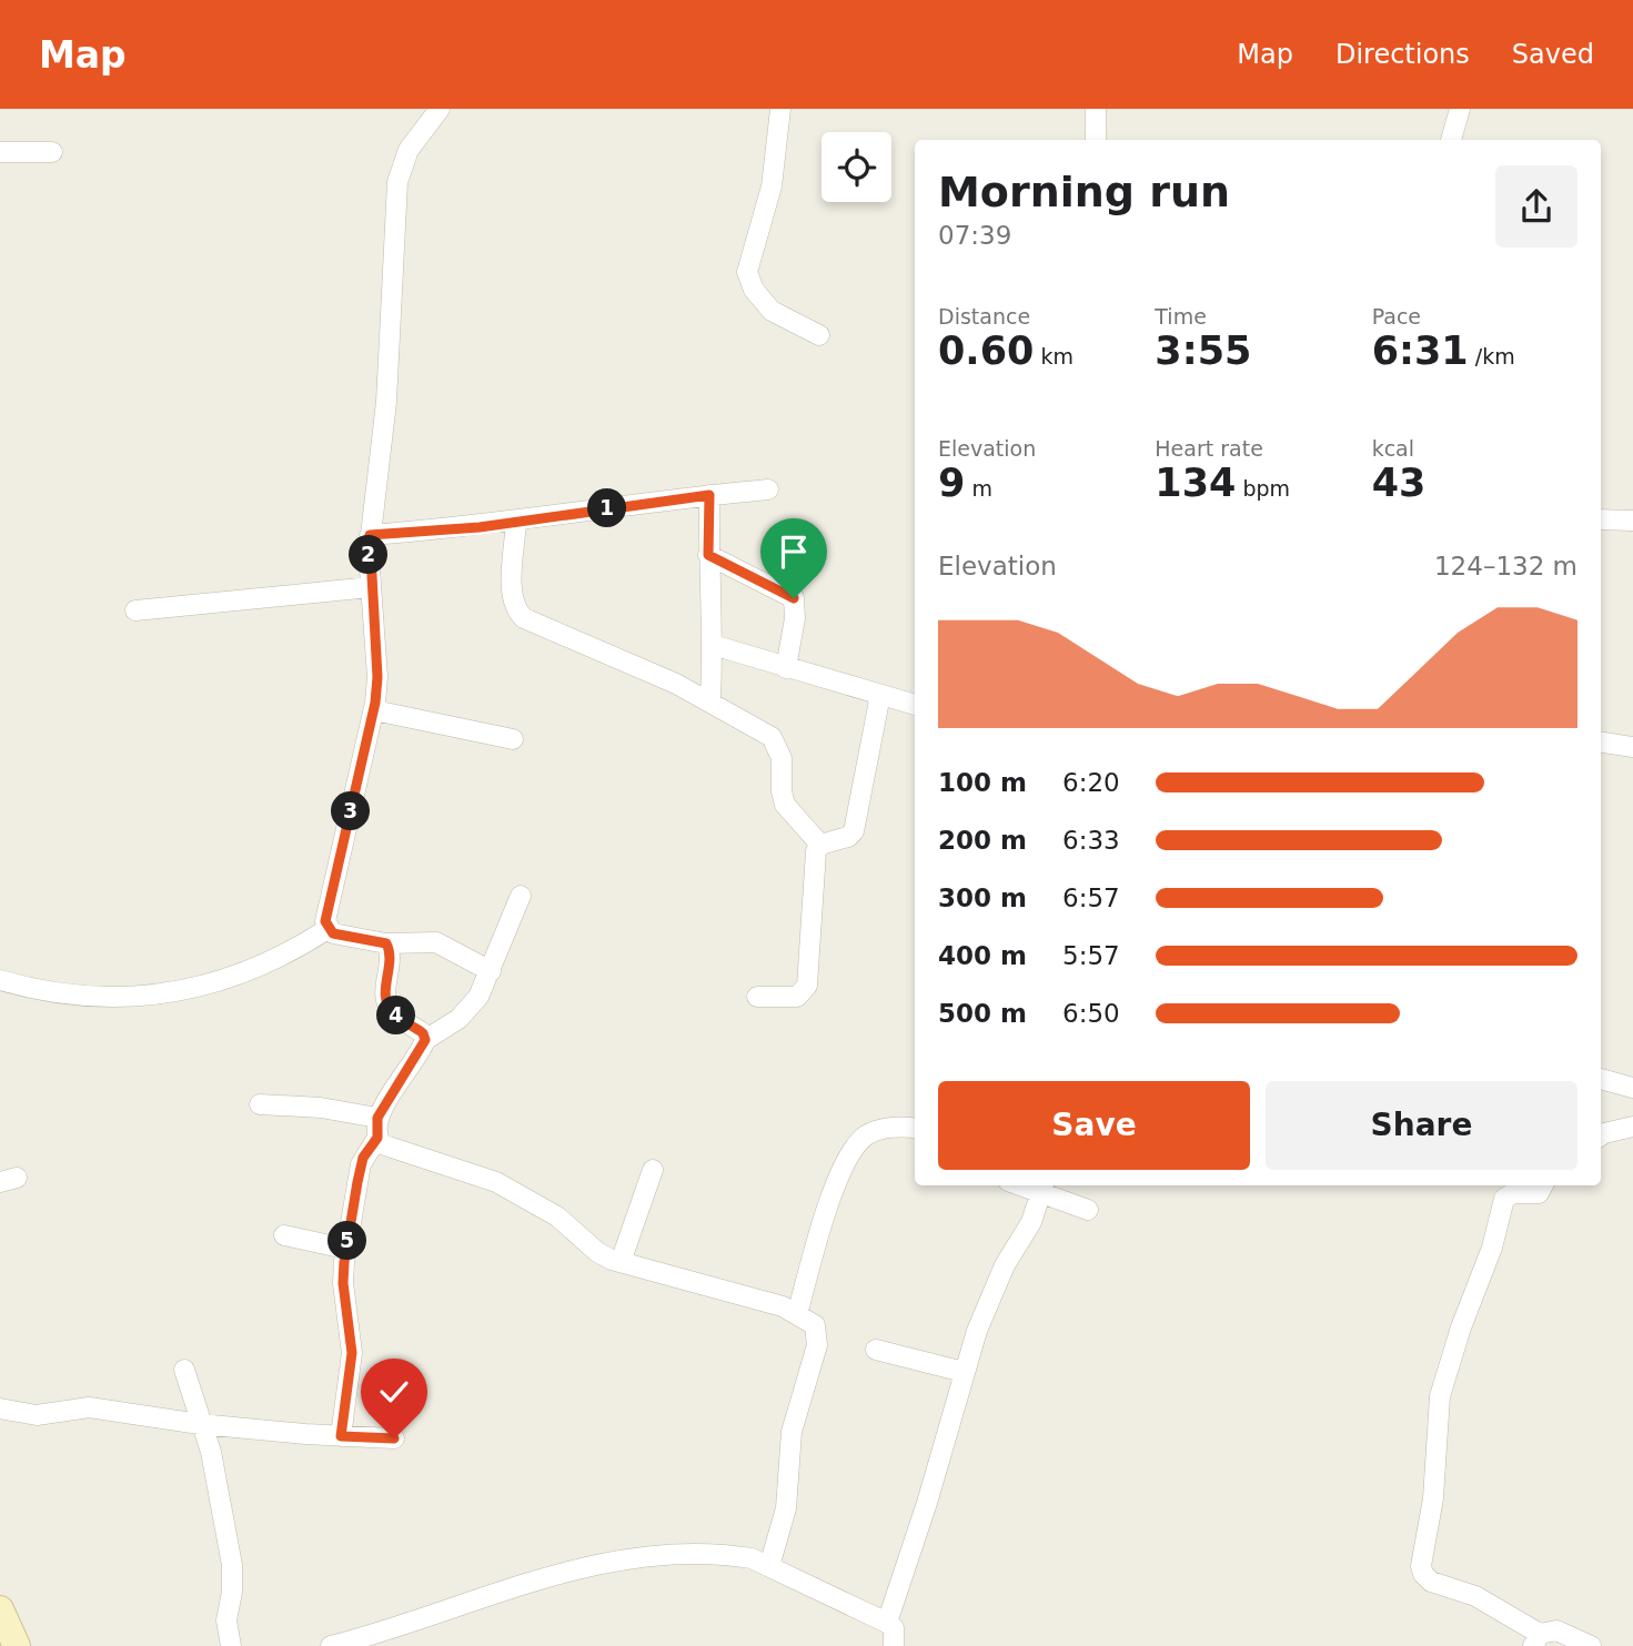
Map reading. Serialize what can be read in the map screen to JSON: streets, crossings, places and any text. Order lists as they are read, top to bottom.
{
  "page": {
    "header": "Map",
    "nav": ["Map", "Directions", "Saved"],
    "heading": ["Morning run", "07:39"],
    "stats": [
      ["Distance", "0.60 km"],
      ["Time", "3:55"],
      ["Pace", "6:31 /km"],
      ["Elevation", "9 m"],
      ["Heart rate", "134 bpm"],
      ["kcal", "43"]
    ],
    "pins": [
      "1",
      "2",
      "3",
      "4",
      "5"
    ],
    "chart": ["Elevation", "124–132 m"],
    "list": [
      {
        "name": "100 m",
        "note": "6:20"
      },
      {
        "name": "200 m",
        "note": "6:33"
      },
      {
        "name": "300 m",
        "note": "6:57"
      },
      {
        "name": "400 m",
        "note": "5:57"
      },
      {
        "name": "500 m",
        "note": "6:50"
      }
    ],
    "buttons": ["Save", "Share"]
  }
}
